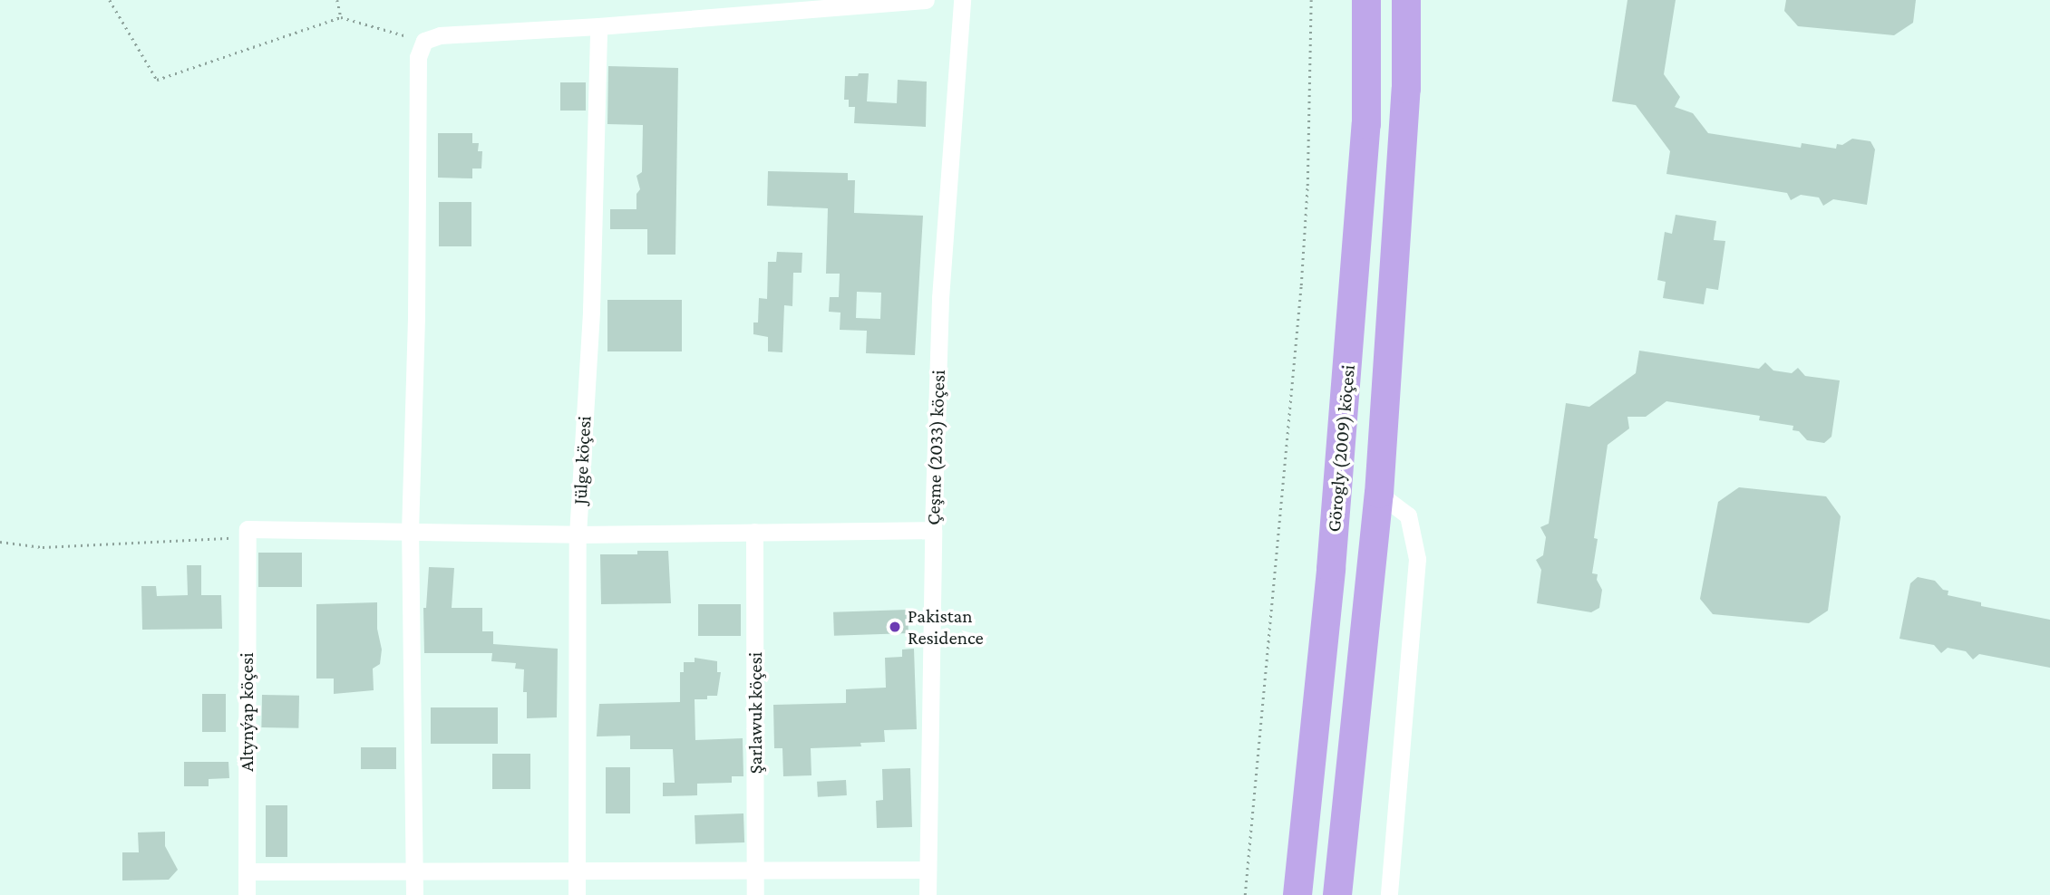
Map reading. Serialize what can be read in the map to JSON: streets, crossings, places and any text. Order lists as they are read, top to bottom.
{
  "streets": {
    "main road": ["Görogly (2009) köçesi"],
    "street": [
      "Çeşme (2033) köçesi",
      "Jülge köçesi",
      "Altynýap köçesi",
      "Şarlawuk köçesi"
    ]
  },
  "places": ["Pakistan Residence"]
}
